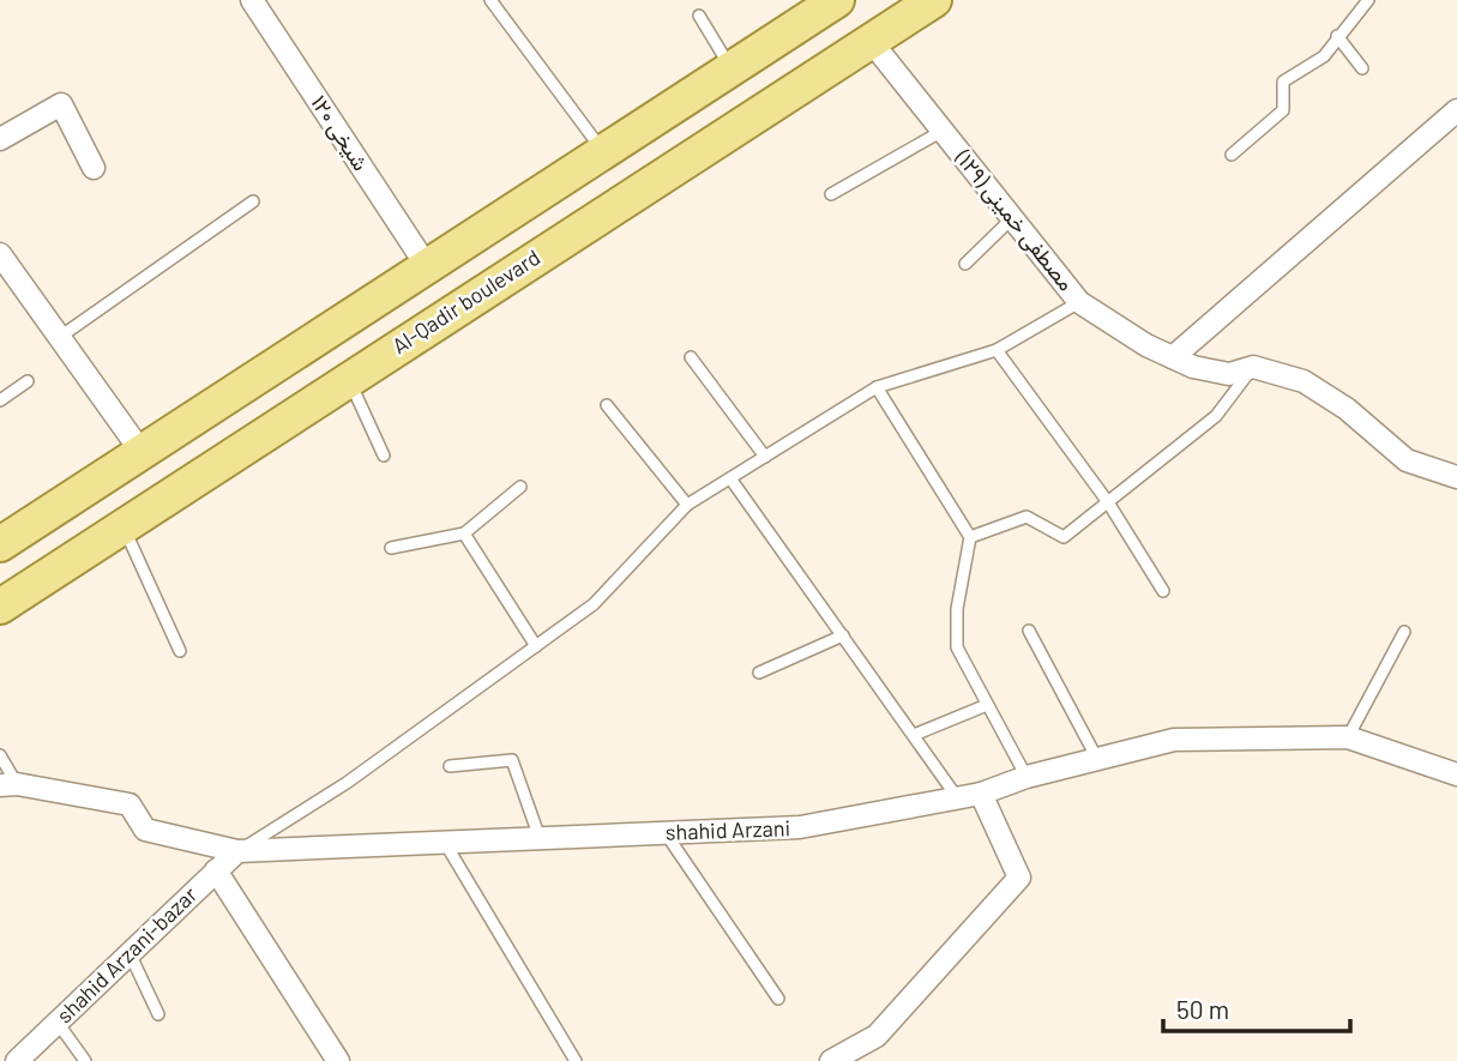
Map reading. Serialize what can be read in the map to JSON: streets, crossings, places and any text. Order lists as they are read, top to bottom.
{
  "streets": {
    "main road": ["Al-Qadir boulevard"],
    "street": [
      "شیخی ۱۲۰",
      "مصطفی خمینی (۱۲۹)",
      "shahid Arzani",
      "shahid Arzani-bazar"
    ]
  },
  "crossings": [
    ["مصطفی خمینی (۱۲۹)", "Al-Qadir boulevard"],
    ["shahid Arzani", "shahid Arzani-bazar"]
  ],
  "scale_bar": "50 m"
}
